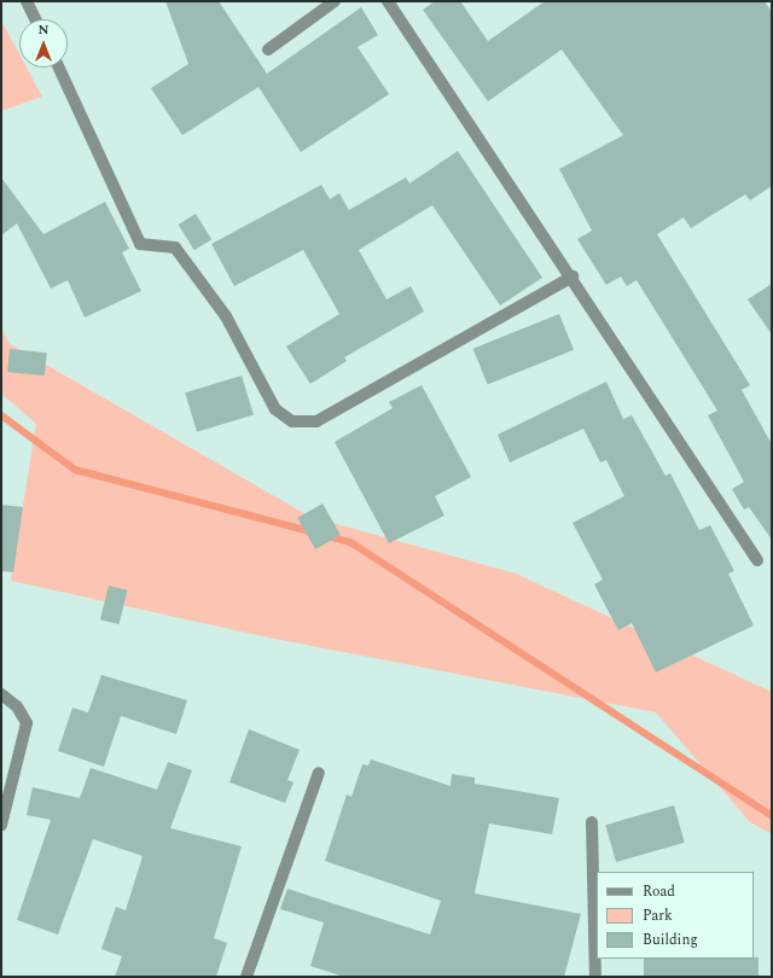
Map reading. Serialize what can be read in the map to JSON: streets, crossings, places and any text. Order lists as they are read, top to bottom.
{
  "legend": ["Road", "Park", "Building"],
  "north": "top"
}
